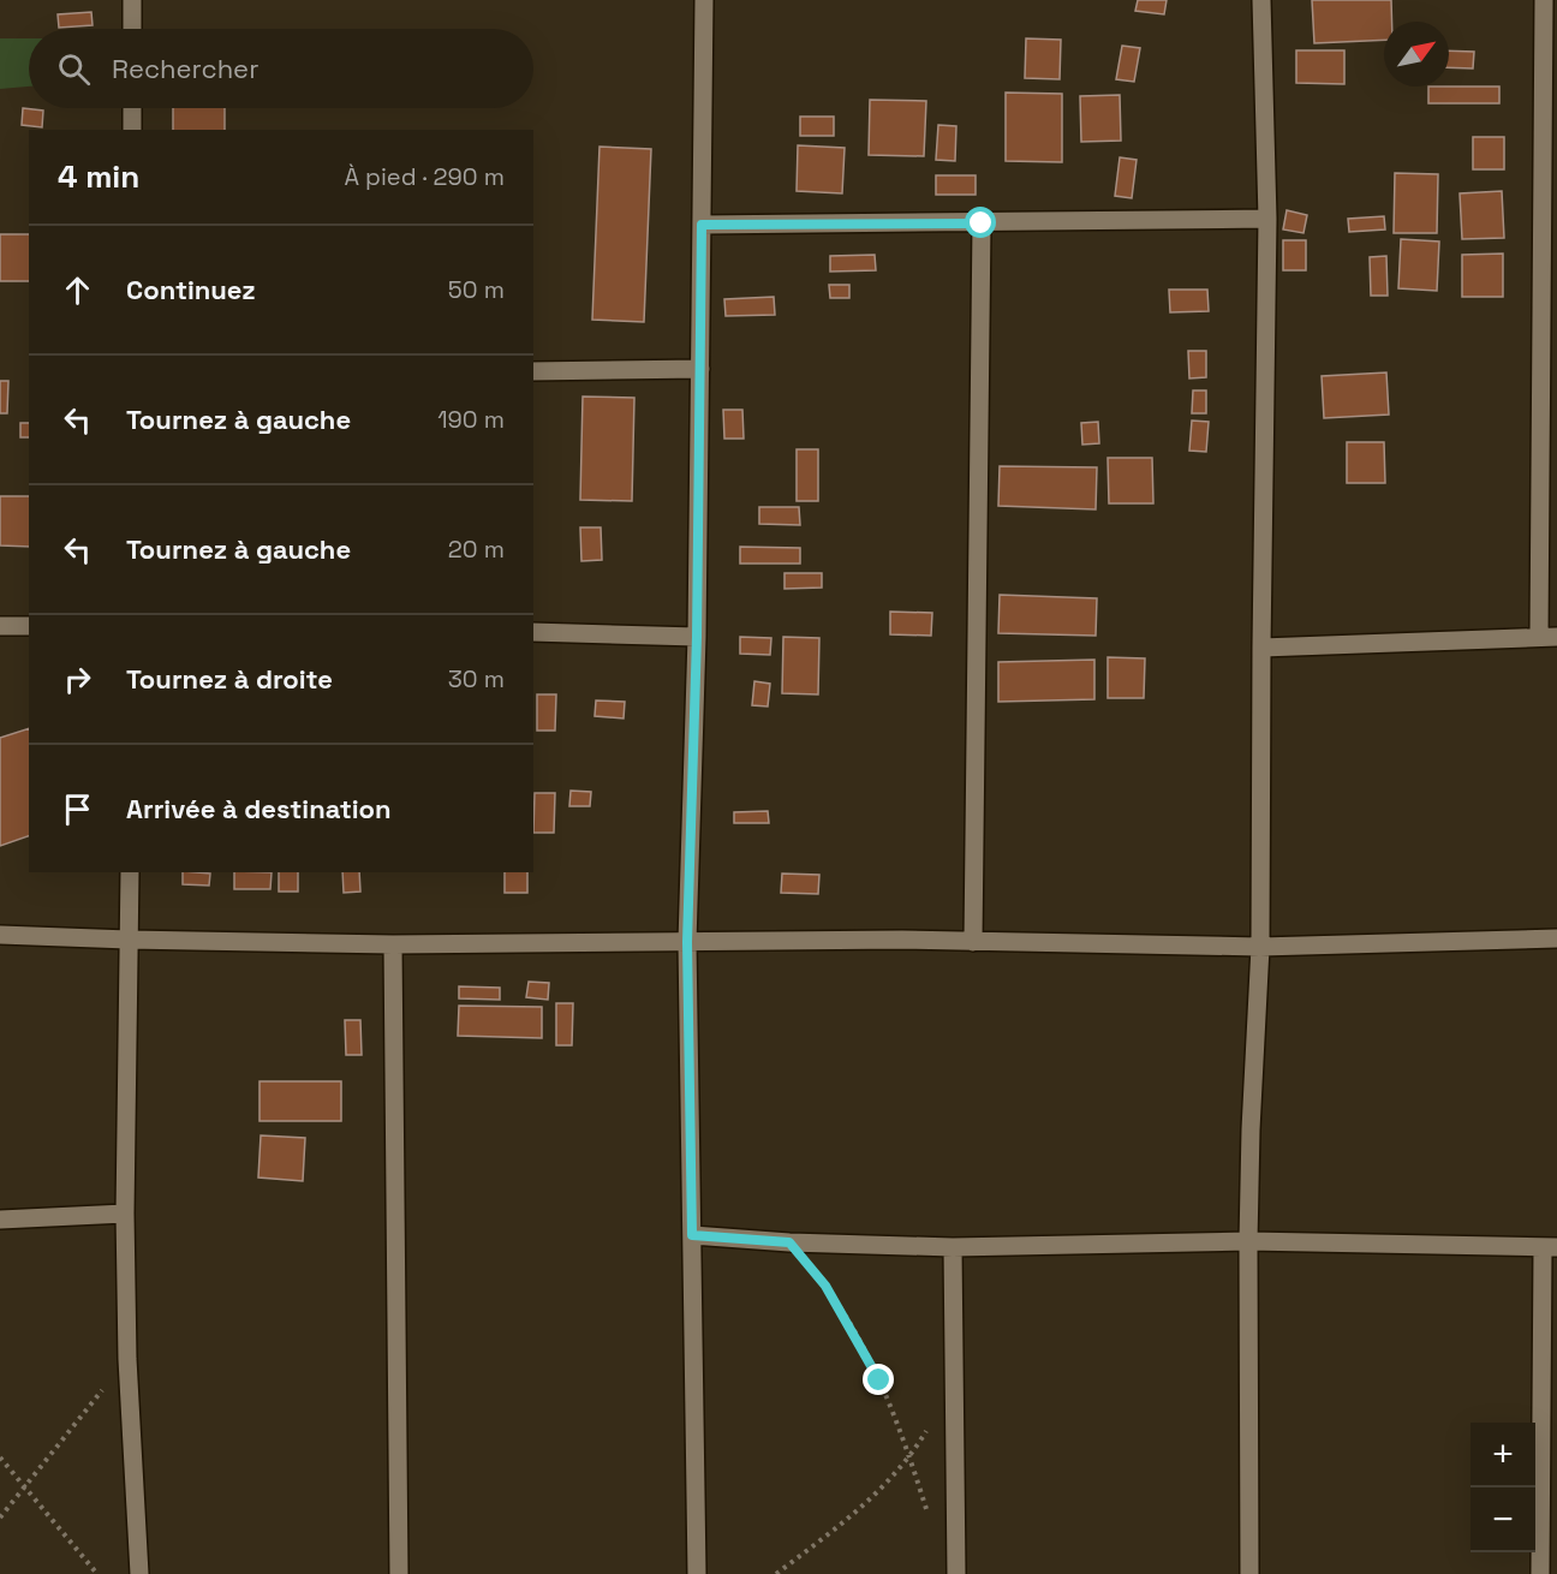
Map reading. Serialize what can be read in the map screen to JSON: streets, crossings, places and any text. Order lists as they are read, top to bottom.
{
  "north": "top right",
  "page": {
    "search": "Rechercher",
    "heading": ["4 min", "À pied · 290 m"],
    "list": [
      ["Continuez", "50 m"],
      ["Tournez à gauche", "190 m"],
      ["Tournez à gauche", "20 m"],
      ["Tournez à droite", "30 m"],
      "Arrivée à destination"
    ],
    "map_buttons": ["+", "−"]
  }
}
